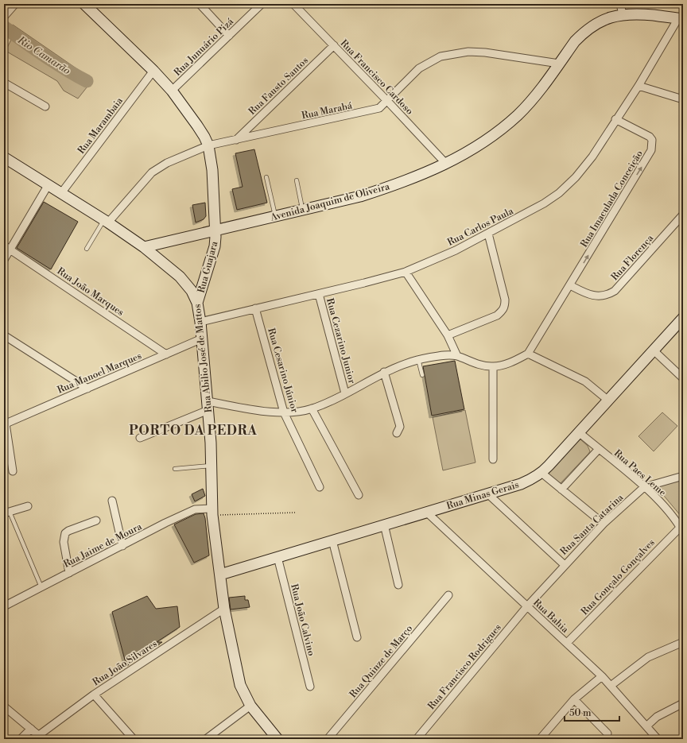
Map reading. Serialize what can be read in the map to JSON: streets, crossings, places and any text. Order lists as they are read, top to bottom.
{
  "streets": {
    "main road": [
      "Avenida Joaquim de Oliveira",
      "Rua Guajara",
      "Rua Abilio José de Mattos",
      "Rua Minas Gerais"
    ],
    "street": [
      "Rua Junuário Pizá",
      "Rua Francisco Cardoso",
      "Rua Fausto Santos",
      "Rua Marabá",
      "Rua Marambaia",
      "Rua Imaculada Conceição",
      "Rua Carlos Paula",
      "Rua Florença",
      "Rua João Marques",
      "Rua Cezarino Junior",
      "Rua Cesarino Júnior",
      "Rua Manoel Marques",
      "Rua Paes Leme",
      "Rua Santa Catarina",
      "Rua Jaime de Moura",
      "Rua Gonçalo Gonçalves",
      "Rua Bahia",
      "Rua João Calvino",
      "Rua Quinze de Março",
      "Rua João Silvares",
      "Rua Francisco Rodrigues"
    ]
  },
  "crossings": [
    ["Rua Junuário Pizá", "Rua Guajara"],
    ["Rua Francisco Cardoso", "Rua Fausto Santos"],
    ["Rua Francisco Cardoso", "Rua Marabá"],
    ["Rua Francisco Cardoso", "Avenida Joaquim de Oliveira"],
    ["Rua Fausto Santos", "Rua Marabá"],
    ["Rua Marabá", "Avenida Joaquim de Oliveira"],
    ["Rua Marabá", "Rua Guajara"],
    ["Rua Marabá", "Rua Abilio José de Mattos"],
    ["Rua Marambaia", "Rua Guajara"],
    ["Rua Marambaia", "Rua Abilio José de Mattos"],
    ["Rua Imaculada Conceição", "Rua Carlos Paula"],
    ["Rua Imaculada Conceição", "Rua Florença"],
    ["Avenida Joaquim de Oliveira", "Rua Carlos Paula"],
    ["Avenida Joaquim de Oliveira", "Rua Guajara"],
    ["Avenida Joaquim de Oliveira", "Rua Abilio José de Mattos"],
    ["Rua Carlos Paula", "Rua Cezarino Junior"],
    ["Rua Carlos Paula", "Rua Abilio José de Mattos"],
    ["Rua Carlos Paula", "Rua Cesarino Júnior"],
    ["Rua Guajara", "Rua Abilio José de Mattos"],
    ["Rua João Marques", "Rua Manoel Marques"],
    ["Rua Abilio José de Mattos", "Rua Manoel Marques"],
    ["Rua Abilio José de Mattos", "Rua Minas Gerais"],
    ["Rua Abilio José de Mattos", "Rua Jaime de Moura"],
    ["Rua Abilio José de Mattos", "Rua João Silvares"],
    ["Rua Paes Leme", "Rua Minas Gerais"],
    ["Rua Paes Leme", "Rua Santa Catarina"],
    ["Rua Paes Leme", "Rua Gonçalo Gonçalves"],
    ["Rua Minas Gerais", "Rua Bahia"],
    ["Rua Minas Gerais", "Rua João Calvino"],
    ["Rua Santa Catarina", "Rua Bahia"],
    ["Rua Santa Catarina", "Rua Francisco Rodrigues"],
    ["Rua Gonçalo Gonçalves", "Rua Bahia"],
    ["Rua Bahia", "Rua Francisco Rodrigues"]
  ],
  "one_way": ["Rua Imaculada Conceição"],
  "districts": ["PORTO DA PEDRA"],
  "water": ["Rio Camarão"],
  "scale_bar": "50 m"
}
